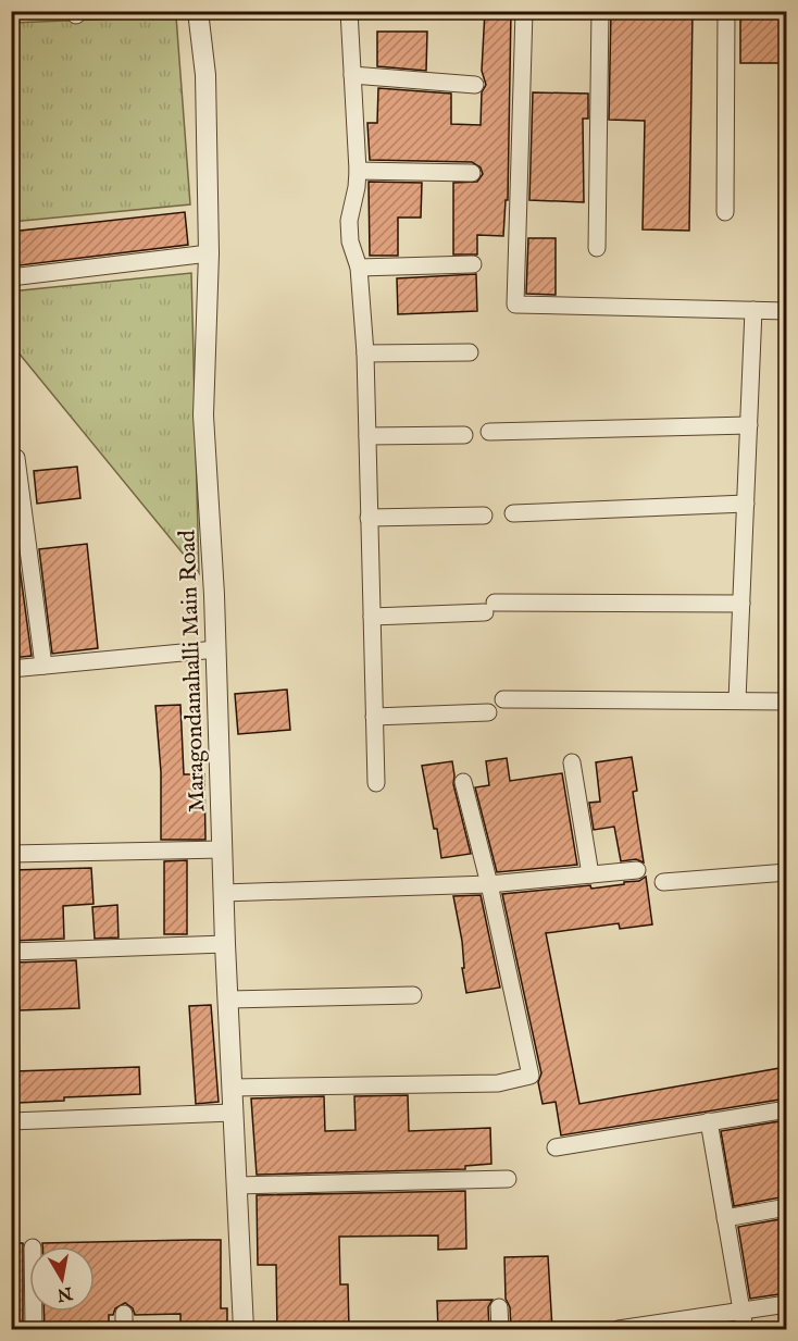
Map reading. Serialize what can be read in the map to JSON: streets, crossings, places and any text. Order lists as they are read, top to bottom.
{
  "streets": {
    "street": ["Maragondanahalli Main Road"]
  },
  "north": "bottom"
}
